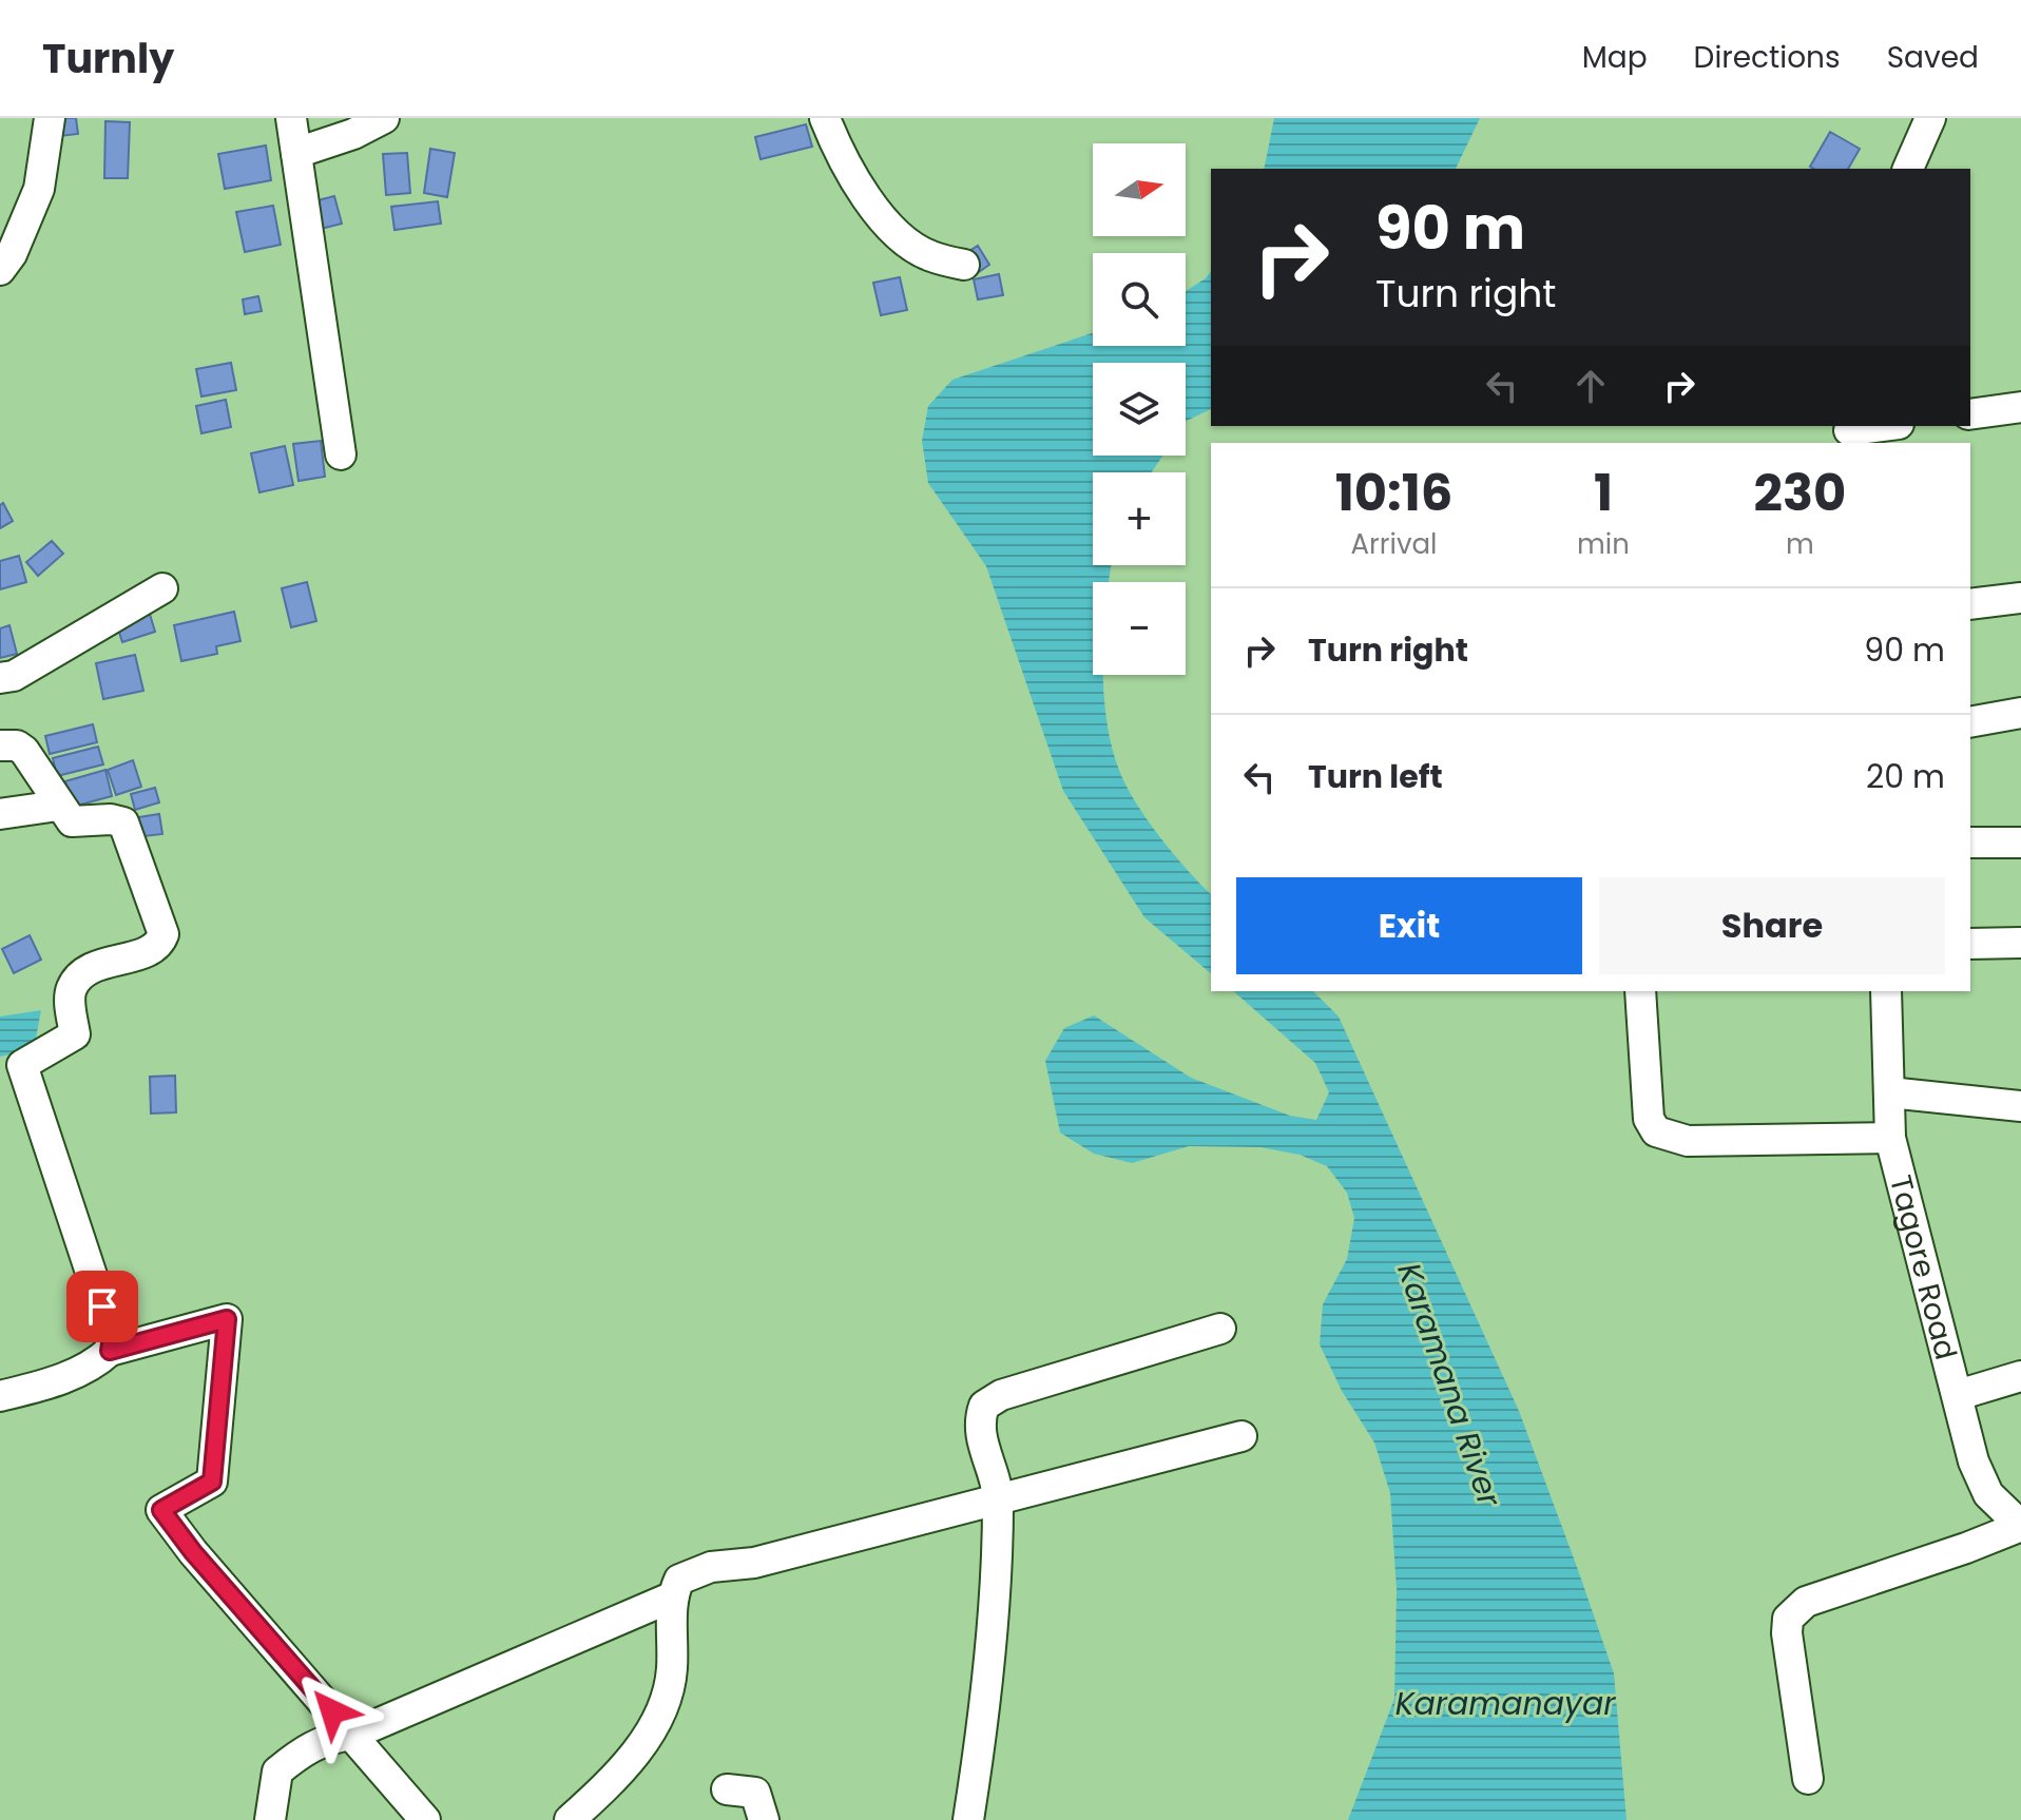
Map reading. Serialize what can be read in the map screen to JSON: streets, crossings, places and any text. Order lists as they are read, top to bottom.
{
  "streets": {
    "street": ["Tagore Road"]
  },
  "water": ["Karamana River", "Karamanayar"],
  "north": "right",
  "page": {
    "header": "Turnly",
    "nav": ["Map", "Directions", "Saved"],
    "map_buttons": ["+", "−"],
    "turn": ["90 m", "Turn right"],
    "eta": [
      "10:16",
      "Arrival",
      "1",
      "min",
      "230",
      "m"
    ],
    "list": [
      {
        "name": "Turn right",
        "value": "90 m"
      },
      {
        "name": "Turn left",
        "value": "20 m"
      }
    ],
    "buttons": ["Exit", "Share"]
  }
}
